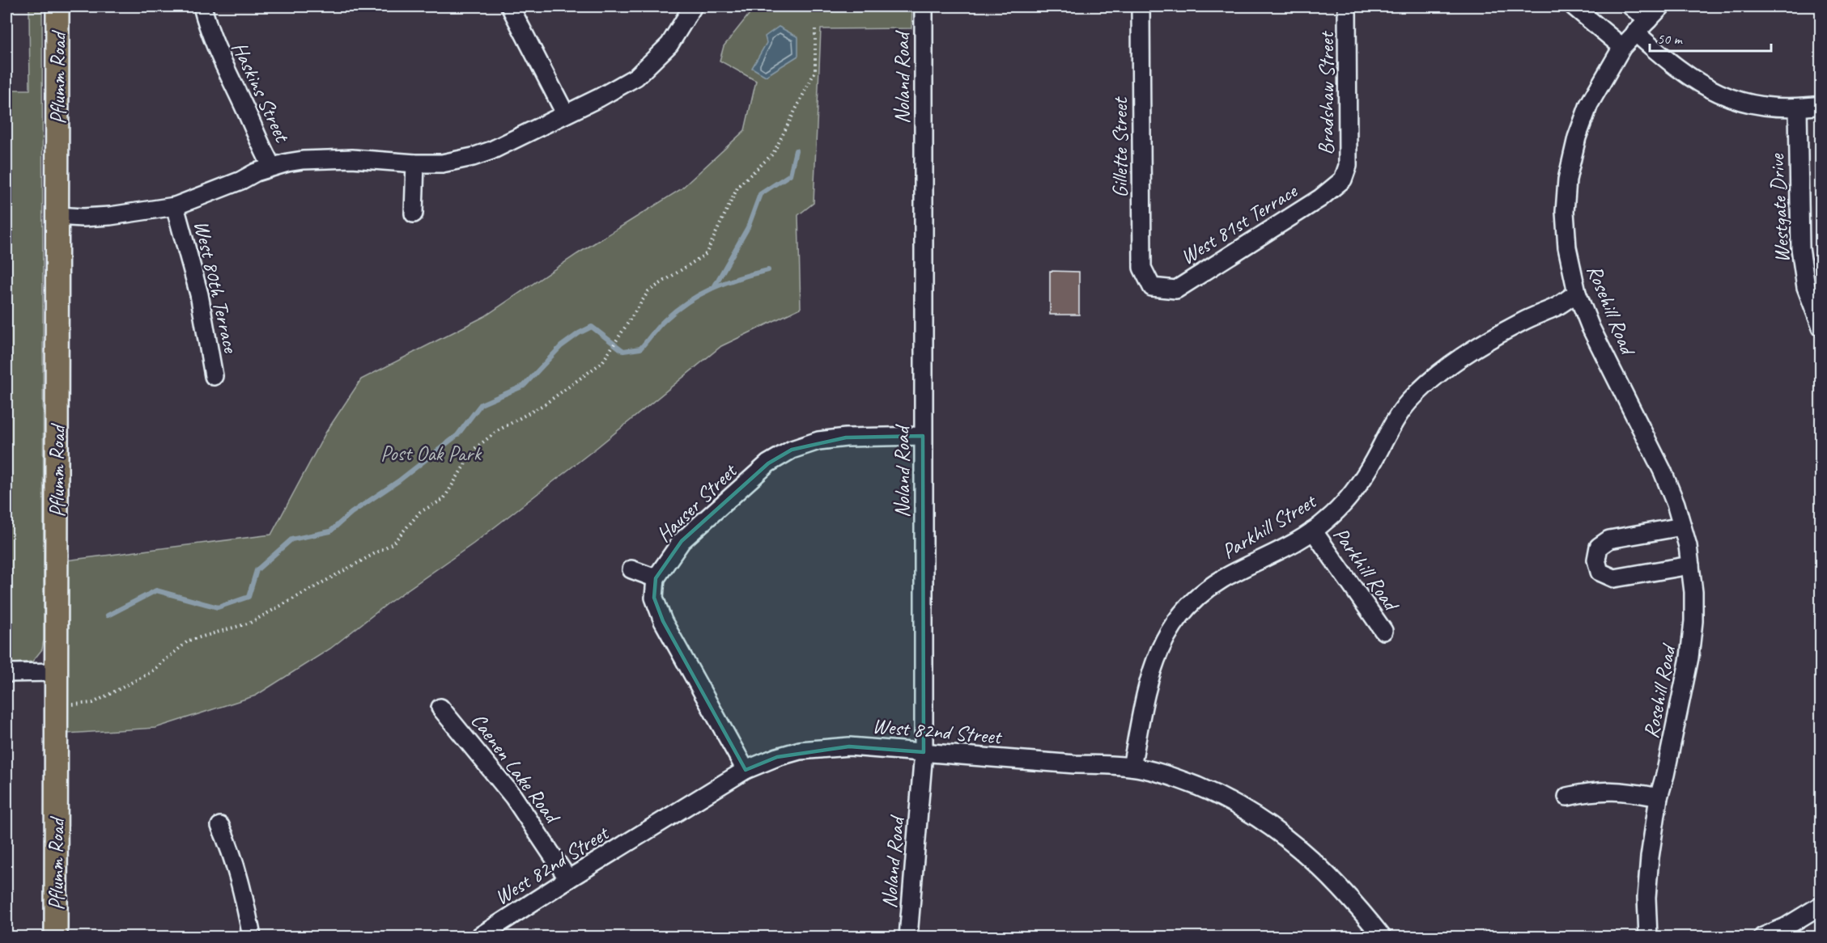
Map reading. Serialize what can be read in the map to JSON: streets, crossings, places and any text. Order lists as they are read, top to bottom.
{
  "streets": {
    "main road": ["Pflumm Road"],
    "street": [
      "Noland Road",
      "Haskins Street",
      "Bradshaw Street",
      "Gillette Street",
      "Westgate Drive",
      "West 81st Terrace",
      "West 80th Terrace",
      "Rosehill Road",
      "Hauser Street",
      "Parkhill Street",
      "Parkhill Road",
      "West 82nd Street",
      "Caenen Lake Road"
    ]
  },
  "crossings": [
    ["Pflumm Road", "West 80th Terrace"],
    ["Noland Road", "Hauser Street"],
    ["Noland Road", "West 82nd Street"],
    ["Haskins Street", "West 80th Terrace"],
    ["Bradshaw Street", "West 81st Terrace"],
    ["Gillette Street", "West 81st Terrace"],
    ["Rosehill Road", "Parkhill Street"],
    ["Parkhill Street", "Parkhill Road"],
    ["Parkhill Street", "West 82nd Street"],
    ["West 82nd Street", "Caenen Lake Road"]
  ],
  "parks": ["Post Oak Park"],
  "scale_bar": "50 m"
}
